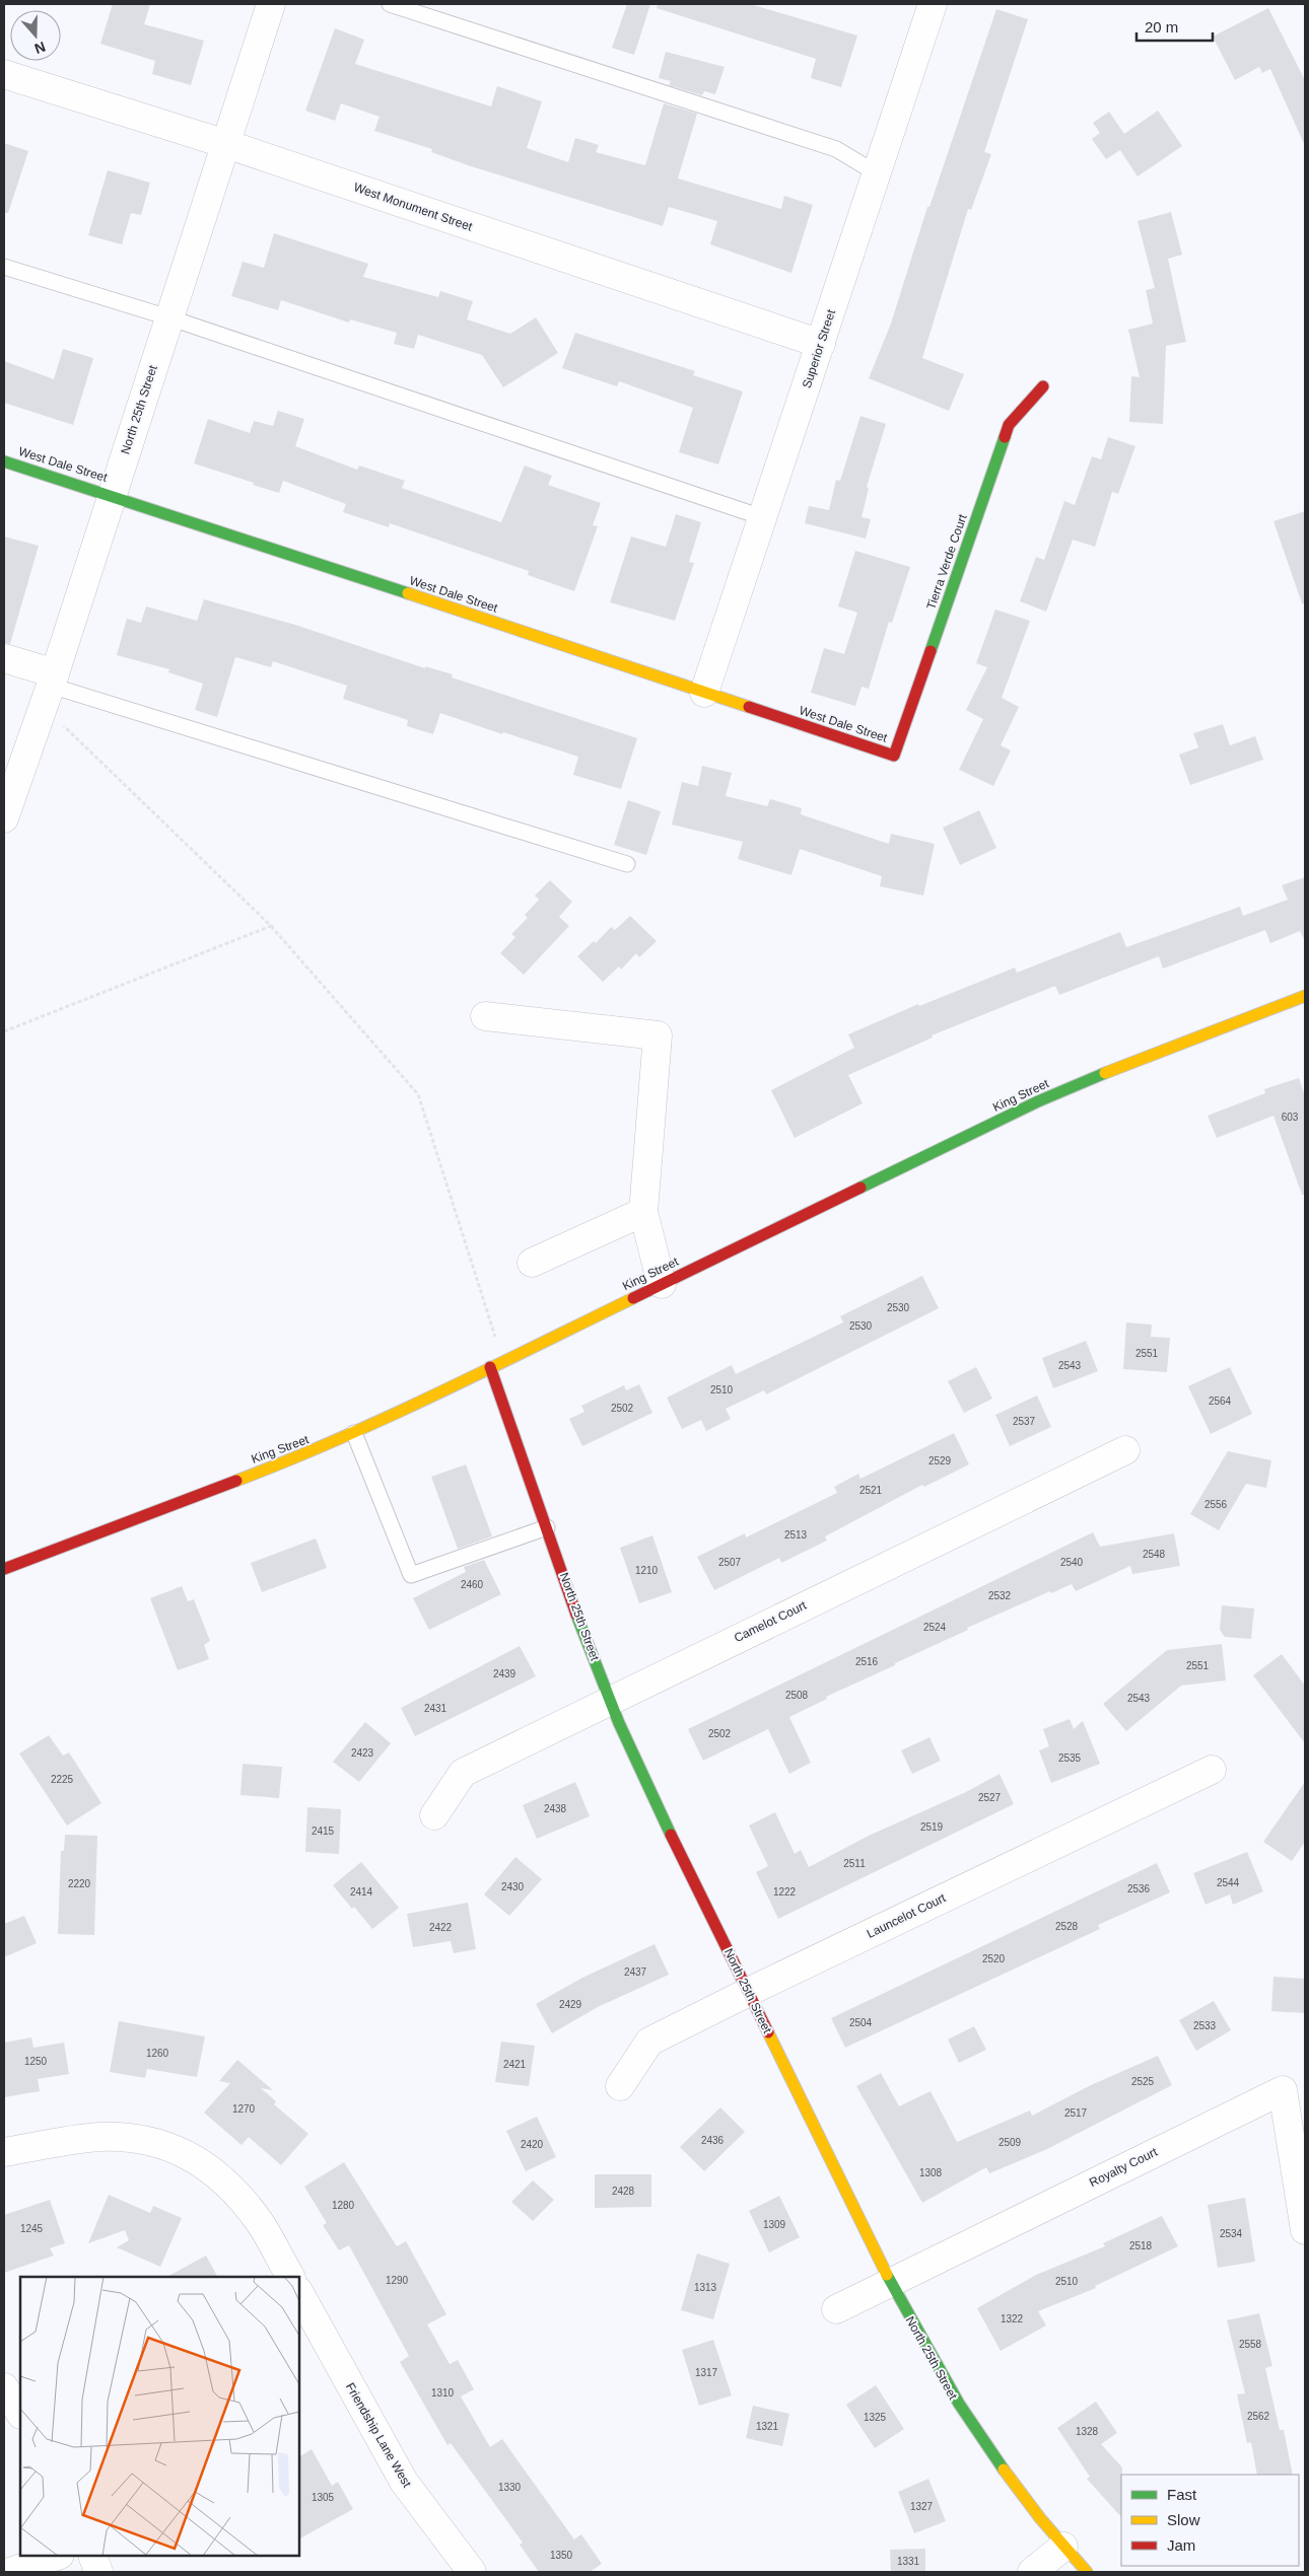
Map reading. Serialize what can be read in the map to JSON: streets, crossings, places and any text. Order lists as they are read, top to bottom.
{
  "streets": {
    "street": [
      "West Monument Street",
      "Superior Street",
      "North 25th Street",
      "West Dale Street",
      "Tierra Verde Court",
      "King Street",
      "Camelot Court",
      "Launcelot Court",
      "Royalty Court",
      "Friendship Lane West"
    ]
  },
  "crossings": [
    ["West Monument Street", "Superior Street"],
    ["West Monument Street", "North 25th Street"],
    ["Superior Street", "West Dale Street"],
    ["North 25th Street", "West Dale Street"],
    ["North 25th Street", "King Street"],
    ["North 25th Street", "Camelot Court"],
    ["North 25th Street", "Launcelot Court"],
    ["North 25th Street", "Royalty Court"],
    ["West Dale Street", "Tierra Verde Court"]
  ],
  "house_numbers": [
    "603",
    "2530",
    "2530",
    "2551",
    "2543",
    "2510",
    "2564",
    "2502",
    "2537",
    "2529",
    "2521",
    "2556",
    "2513",
    "2548",
    "2507",
    "2540",
    "1210",
    "2460",
    "2532",
    "2524",
    "2516",
    "2551",
    "2439",
    "2508",
    "2543",
    "2431",
    "2502",
    "2423",
    "2535",
    "2225",
    "2527",
    "2438",
    "2519",
    "2415",
    "2511",
    "2544",
    "2220",
    "2430",
    "2536",
    "2414",
    "1222",
    "2528",
    "2422",
    "2520",
    "2437",
    "2429",
    "2504",
    "2533",
    "1260",
    "1250",
    "2421",
    "2525",
    "1270",
    "2517",
    "2436",
    "2509",
    "2420",
    "1308",
    "2428",
    "1280",
    "1309",
    "1245",
    "2534",
    "2518",
    "1290",
    "2510",
    "1313",
    "1322",
    "2558",
    "1317",
    "1310",
    "2562",
    "1325",
    "1321",
    "1328",
    "1330",
    "1305",
    "1327",
    "1350",
    "1331"
  ],
  "legend": ["Fast", "Slow", "Jam"],
  "scale_bar": "20 m",
  "north": "bottom"
}
